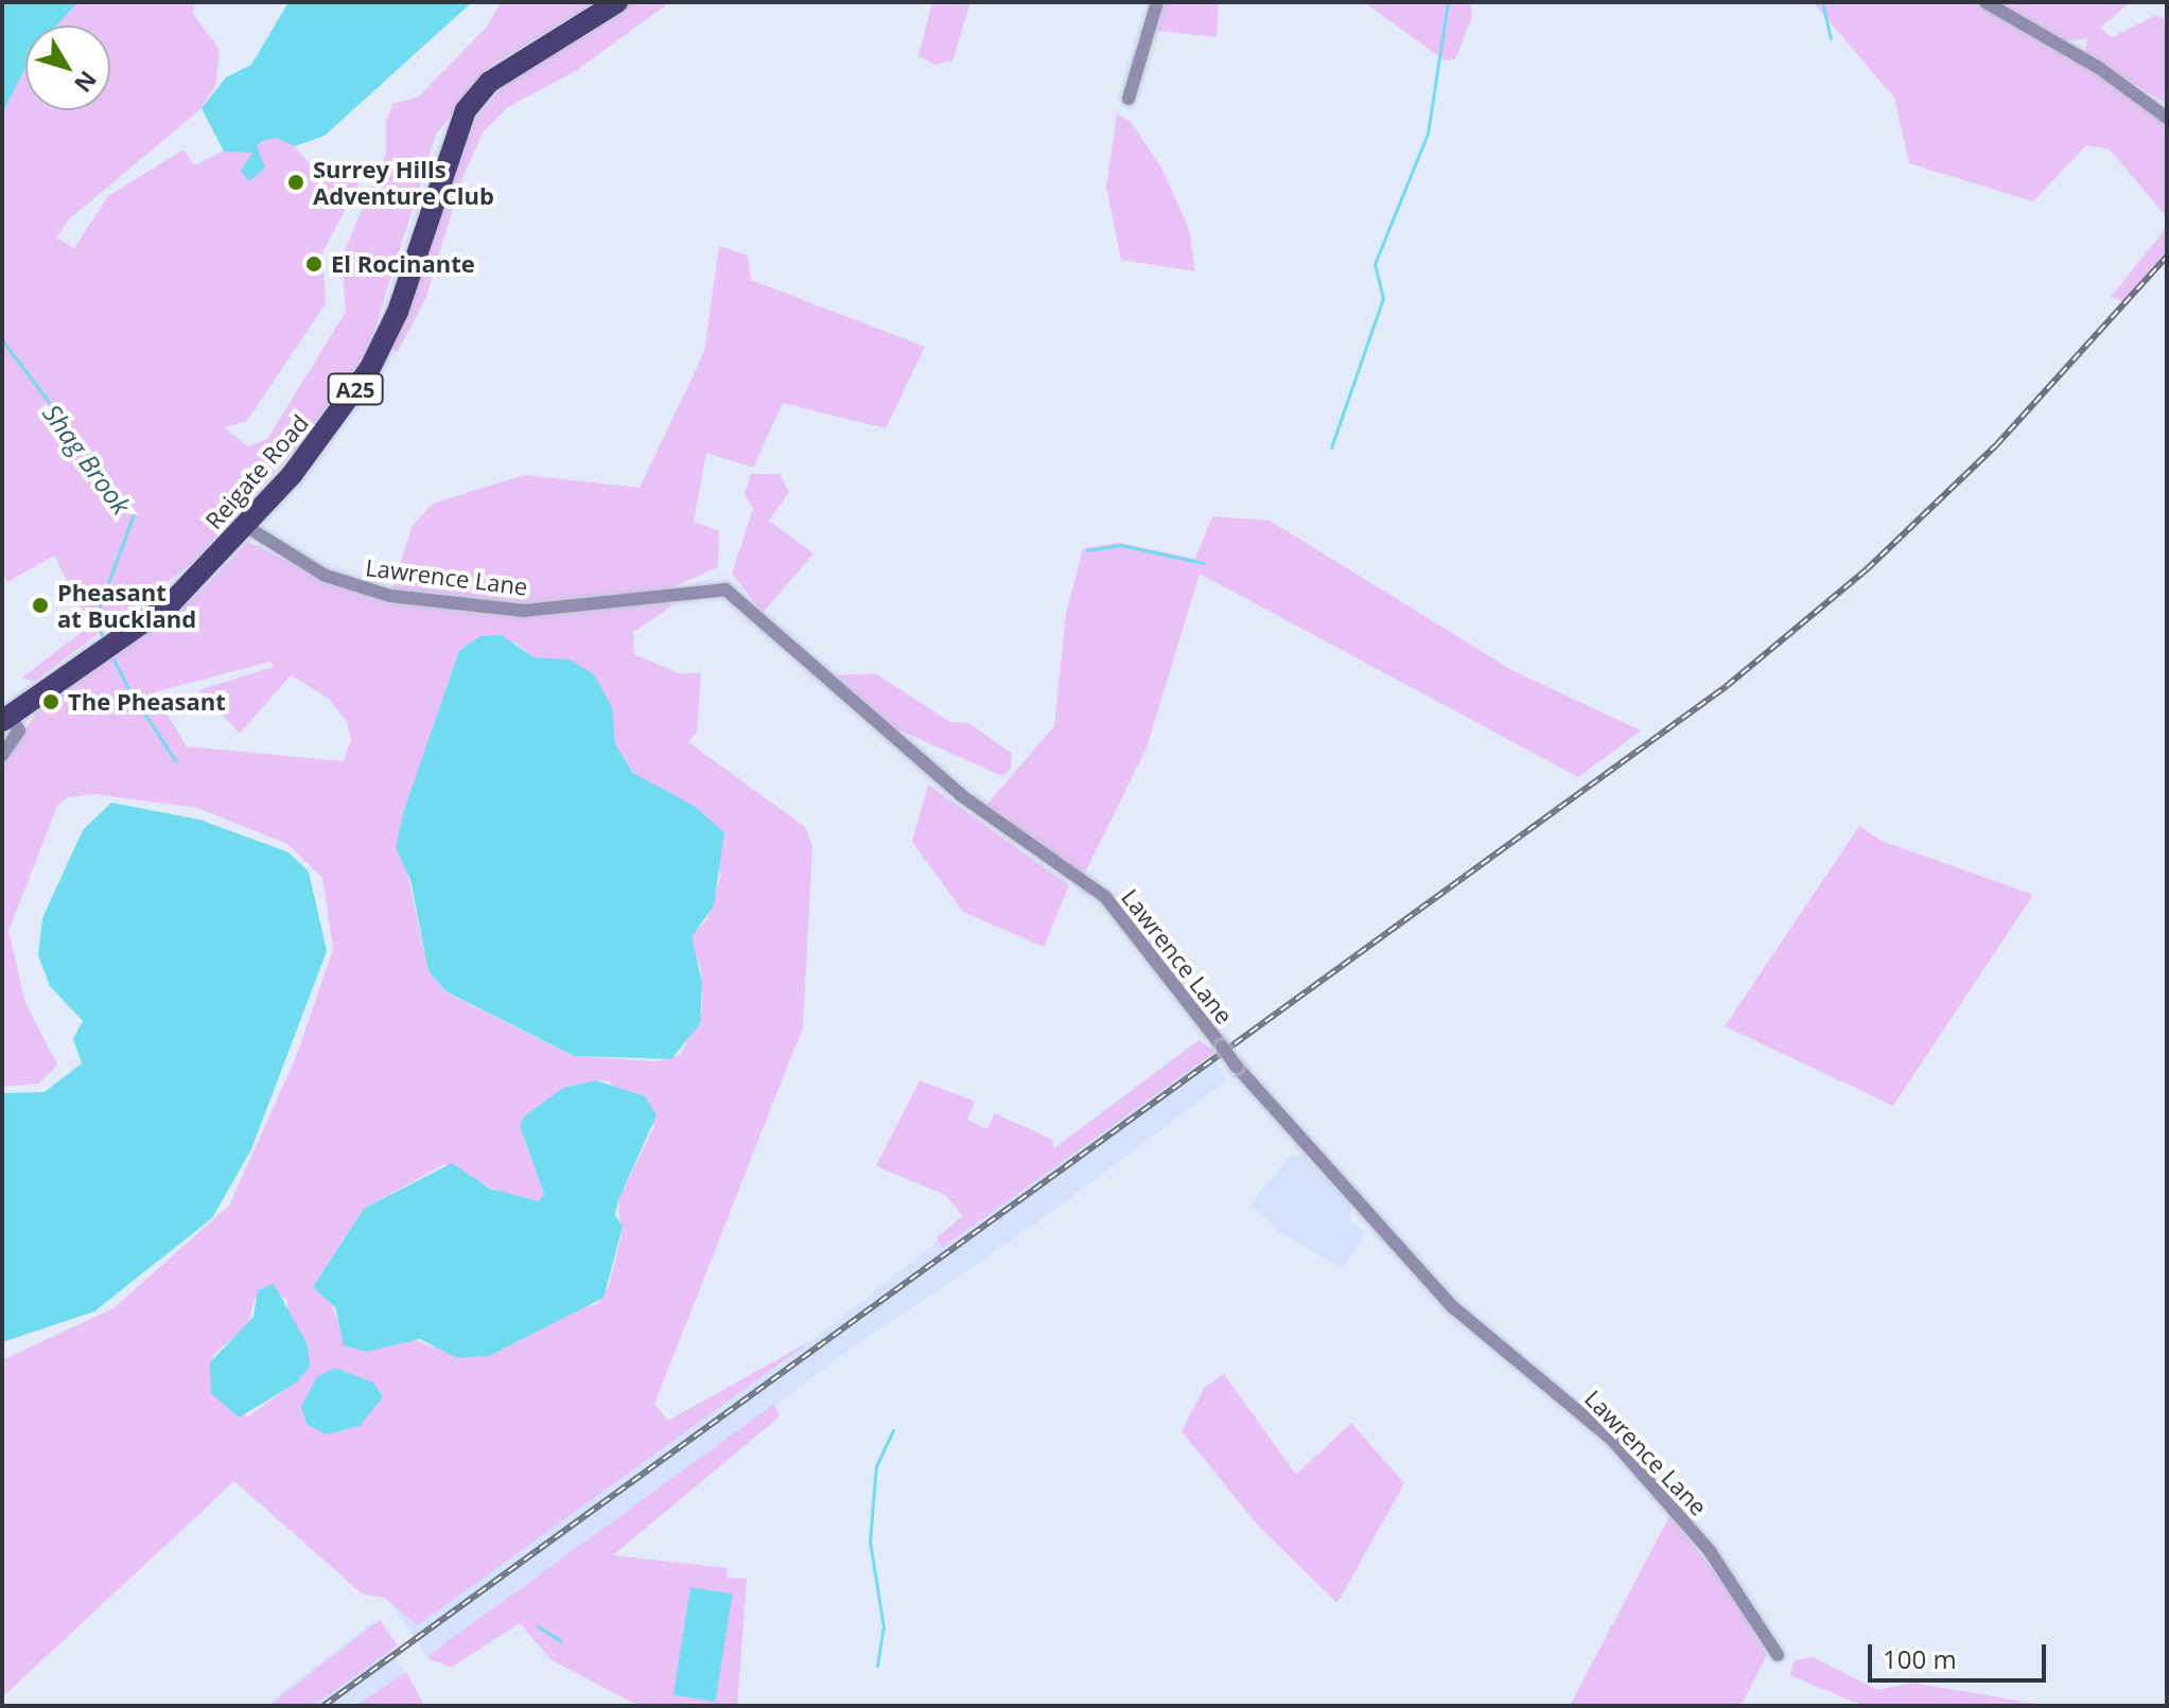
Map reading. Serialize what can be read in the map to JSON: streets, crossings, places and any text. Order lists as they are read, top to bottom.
{
  "streets": {
    "main road": ["A25", "Reigate Road"],
    "street": ["Lawrence Lane"]
  },
  "crossings": [
    ["Reigate Road", "Lawrence Lane"]
  ],
  "water": ["Shag Brook"],
  "places": [
    "Surrey Hills Adventure Club",
    "El Rocinante",
    "Pheasant at Buckland",
    "The Pheasant"
  ],
  "scale_bar": "100 m",
  "north": "bottom right"
}
